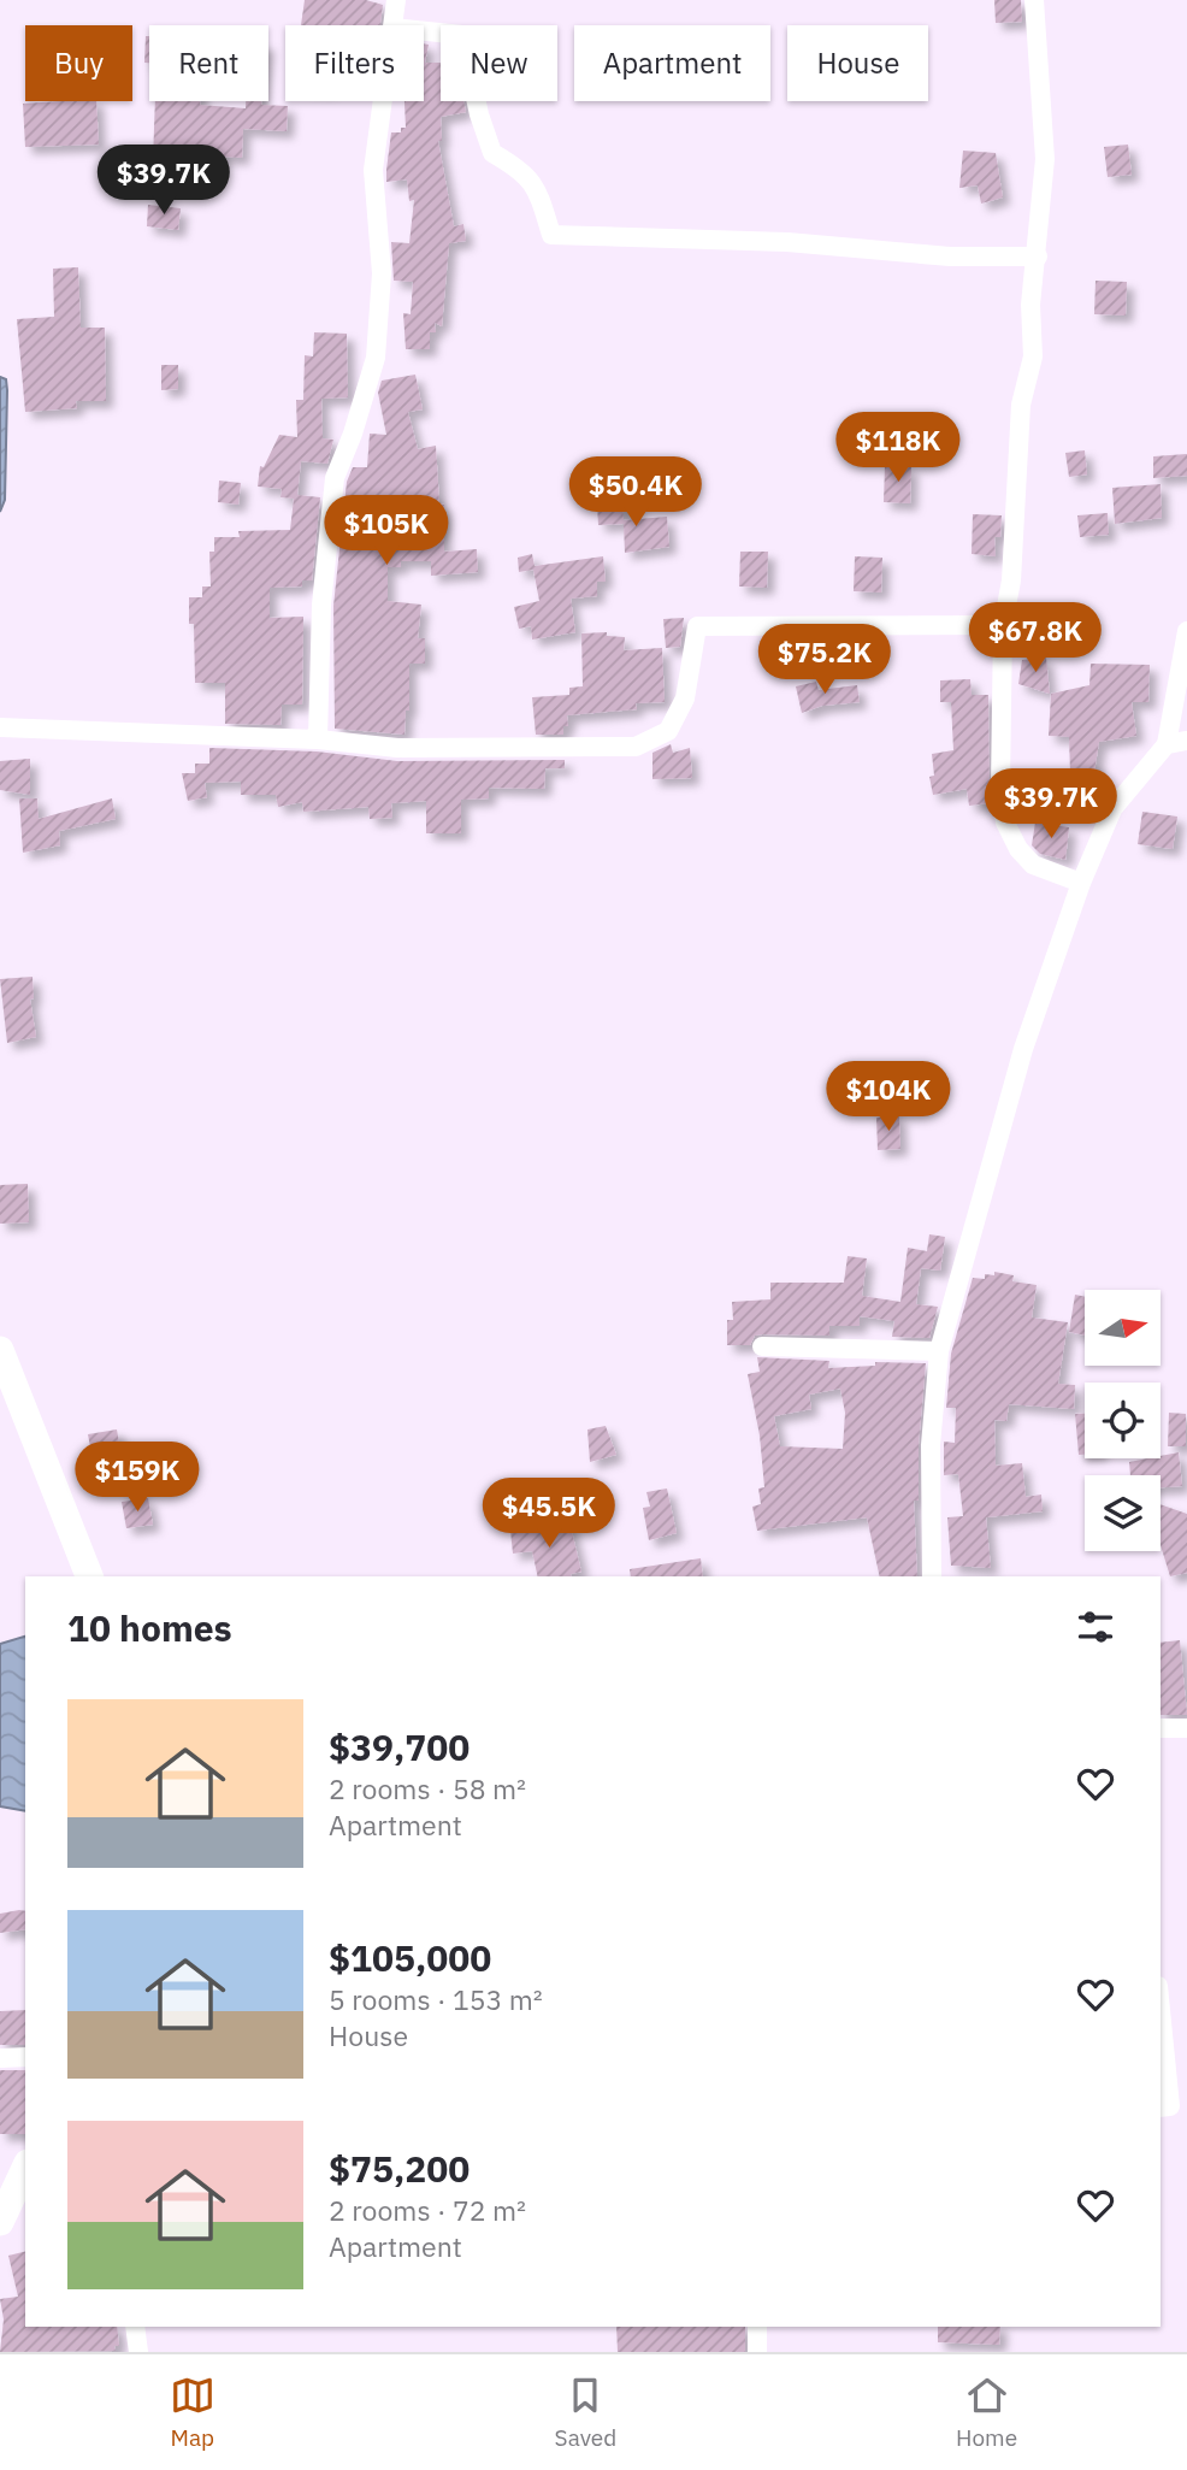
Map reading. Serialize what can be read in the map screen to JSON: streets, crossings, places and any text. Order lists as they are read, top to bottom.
{
  "north": "right",
  "page": {
    "chip": [
      "Buy",
      "Rent",
      "Filters",
      "New",
      "Apartment",
      "House"
    ],
    "price": [
      "$39.7K",
      "$118K",
      "$50.4K",
      "$105K",
      "$67.8K",
      "$75.2K",
      "$39.7K",
      "$104K",
      "$159K",
      "$45.5K"
    ],
    "heading": "10 homes",
    "list": [
      {
        "name": "$39,700",
        "note": "2 rooms · 58 m² · Apartment"
      },
      {
        "name": "$105,000",
        "note": "5 rooms · 153 m² · House"
      },
      {
        "name": "$75,200",
        "note": "2 rooms · 72 m² · Apartment"
      }
    ],
    "tabs": ["Map", "Saved", "Home"]
  }
}
